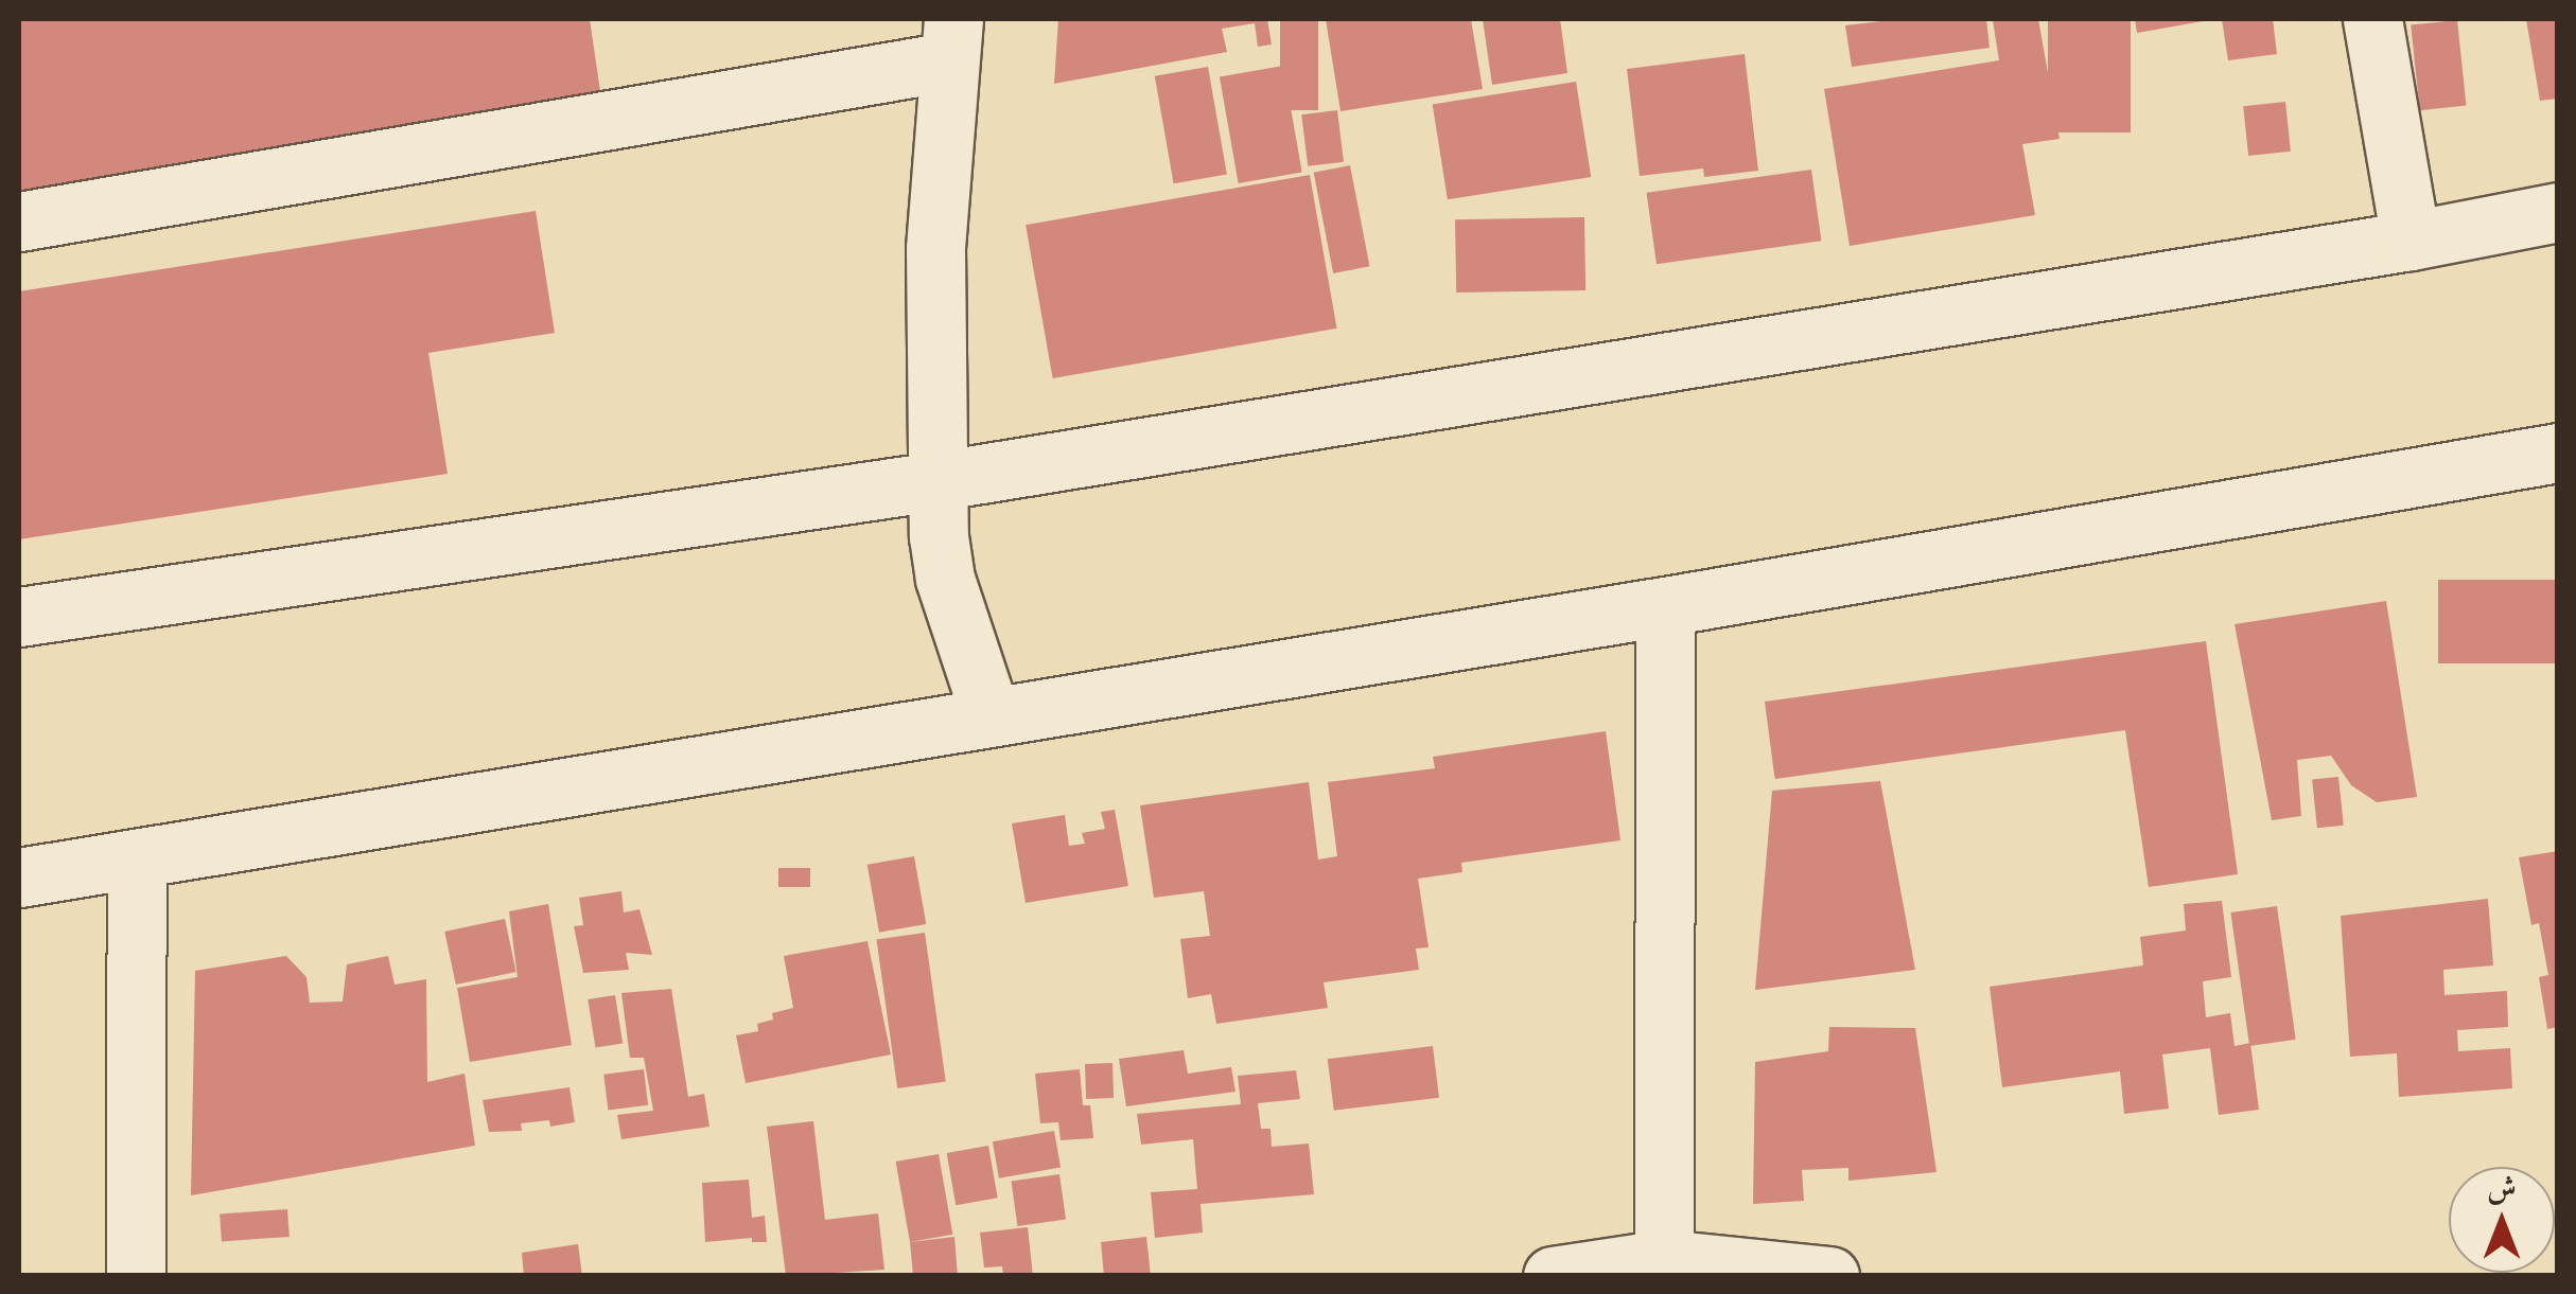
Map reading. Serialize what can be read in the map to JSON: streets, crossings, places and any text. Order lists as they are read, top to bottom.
{
  "north": "top"
}
